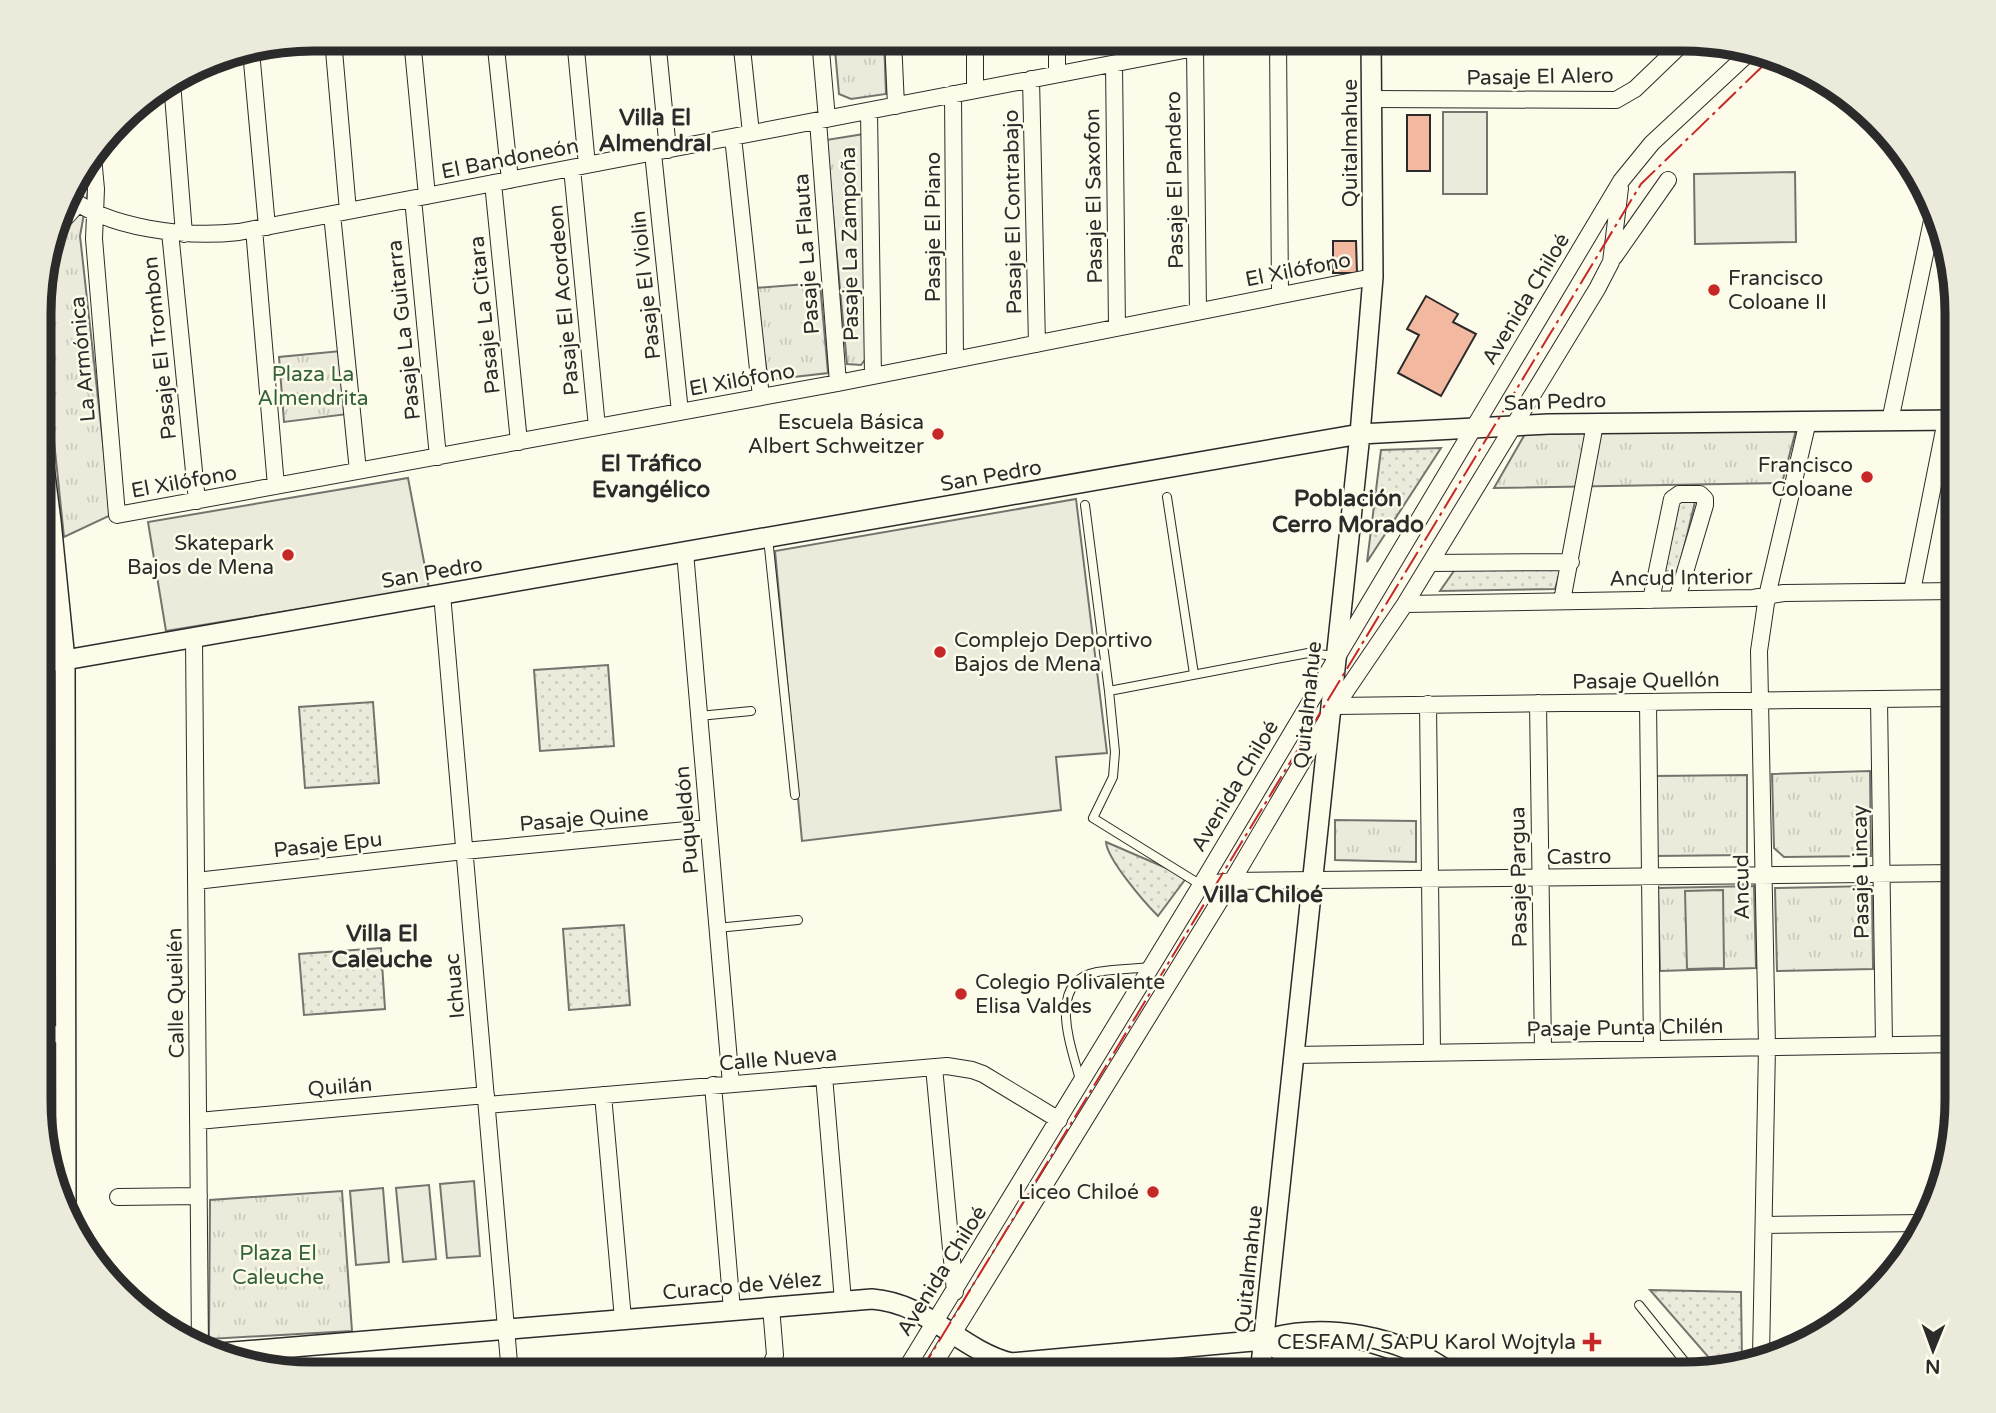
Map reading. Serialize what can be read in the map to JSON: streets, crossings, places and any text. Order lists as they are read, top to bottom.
{
  "streets": {
    "street": [
      "Pasaje El Alero",
      "Quitalmahue",
      "El Bandoneón",
      "Pasaje El Pandero",
      "Pasaje El Saxofon",
      "Pasaje El Contrabajo",
      "Pasaje El Piano",
      "Pasaje La Zampoña",
      "Pasaje La Flauta",
      "El Xilófono",
      "Pasaje El Violin",
      "Avenida Chiloé",
      "Pasaje El Acordeon",
      "Pasaje La Citara",
      "Pasaje La Guitarra",
      "Pasaje El Trombon",
      "La Armónica",
      "San Pedro",
      "Ancud Interior",
      "Pasaje Quellón",
      "Pasaje Quine",
      "Puqueldón",
      "Pasaje Epu",
      "Castro",
      "Pasaje Lincay",
      "Pasaje Pargua",
      "Ancud",
      "Ichuac",
      "Calle Queilén",
      "Pasaje Punta Chilén",
      "Calle Nueva",
      "Quilán",
      "Curaco de Vélez"
    ]
  },
  "crossings": [
    ["Pasaje El Alero", "Quitalmahue"],
    ["Quitalmahue", "El Xilófono"],
    ["Quitalmahue", "Avenida Chiloé"],
    ["Quitalmahue", "San Pedro"],
    ["Quitalmahue", "Pasaje Quellón"],
    ["Quitalmahue", "Castro"],
    ["Quitalmahue", "Pasaje Punta Chilén"],
    ["Quitalmahue", "Curaco de Vélez"],
    ["El Bandoneón", "Pasaje El Saxofon"],
    ["El Bandoneón", "Pasaje El Contrabajo"],
    ["El Bandoneón", "Pasaje El Piano"],
    ["El Bandoneón", "Pasaje La Zampoña"],
    ["El Bandoneón", "Pasaje La Flauta"],
    ["El Bandoneón", "Pasaje El Violin"],
    ["El Bandoneón", "Pasaje El Acordeon"],
    ["El Bandoneón", "Pasaje La Citara"],
    ["El Bandoneón", "Pasaje La Guitarra"],
    ["El Bandoneón", "Pasaje El Trombon"],
    ["El Bandoneón", "La Armónica"],
    ["Pasaje El Pandero", "El Xilófono"],
    ["Pasaje El Saxofon", "El Xilófono"],
    ["Pasaje El Contrabajo", "El Xilófono"],
    ["Pasaje El Piano", "El Xilófono"],
    ["Pasaje La Zampoña", "El Xilófono"],
    ["Pasaje La Flauta", "El Xilófono"],
    ["El Xilófono", "Pasaje El Violin"],
    ["El Xilófono", "Pasaje El Acordeon"],
    ["El Xilófono", "Pasaje La Citara"],
    ["El Xilófono", "Pasaje La Guitarra"],
    ["El Xilófono", "Pasaje El Trombon"],
    ["El Xilófono", "La Armónica"],
    ["Avenida Chiloé", "San Pedro"],
    ["Avenida Chiloé", "Ancud Interior"],
    ["Avenida Chiloé", "Pasaje Quellón"],
    ["Avenida Chiloé", "Castro"],
    ["Avenida Chiloé", "Calle Nueva"],
    ["Avenida Chiloé", "Curaco de Vélez"],
    ["San Pedro", "Puqueldón"],
    ["San Pedro", "Ancud"],
    ["San Pedro", "Ichuac"],
    ["San Pedro", "Calle Queilén"],
    ["Ancud Interior", "Ancud"],
    ["Pasaje Quellón", "Pasaje Lincay"],
    ["Pasaje Quellón", "Pasaje Pargua"],
    ["Pasaje Quellón", "Ancud"],
    ["Pasaje Quine", "Puqueldón"],
    ["Pasaje Quine", "Pasaje Epu"],
    ["Pasaje Quine", "Ichuac"],
    ["Puqueldón", "Calle Nueva"],
    ["Pasaje Epu", "Ichuac"],
    ["Pasaje Epu", "Calle Queilén"],
    ["Castro", "Pasaje Lincay"],
    ["Castro", "Pasaje Pargua"],
    ["Castro", "Ancud"],
    ["Pasaje Lincay", "Pasaje Punta Chilén"],
    ["Pasaje Pargua", "Pasaje Punta Chilén"],
    ["Ancud", "Pasaje Punta Chilén"],
    ["Ichuac", "Calle Nueva"],
    ["Ichuac", "Quilán"],
    ["Ichuac", "Curaco de Vélez"],
    ["Calle Queilén", "Quilán"],
    ["Calle Nueva", "Quilán"]
  ],
  "districts": [
    "Villa El Almendral",
    "El Tráfico Evangélico",
    "Población Cerro Morado",
    "Villa Chiloé",
    "Villa El Caleuche"
  ],
  "parks": ["Plaza La Almendrita", "Plaza El Caleuche"],
  "places": {
    "other": [
      "Francisco Coloane II",
      "Escuela Básica Albert Schweitzer",
      "Francisco Coloane",
      "Skatepark Bajos de Mena",
      "Complejo Deportivo Bajos de Mena",
      "Colegio Polivalente Elisa Valdes",
      "Liceo Chiloé"
    ],
    "health": ["CESFAM/ SAPU Karol Wojtyla"]
  },
  "north": "bottom"
}
